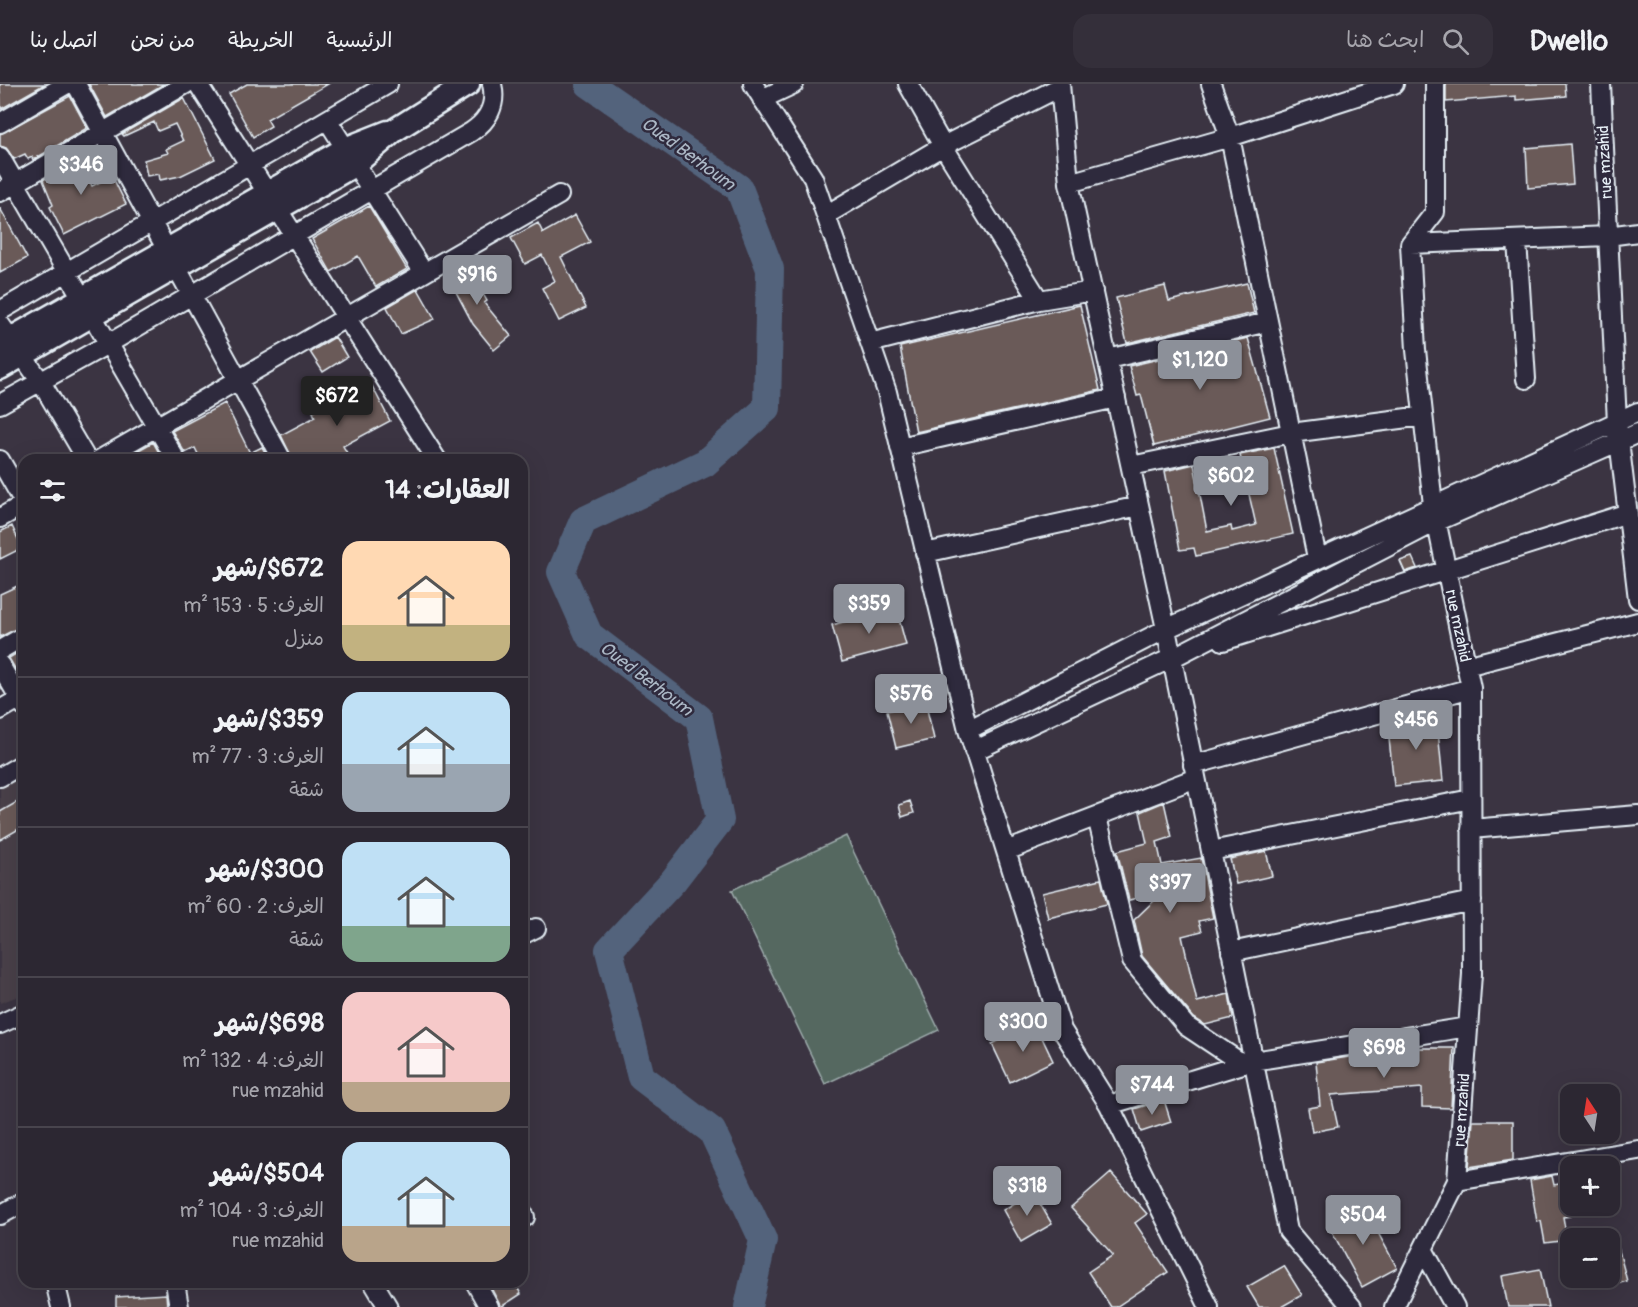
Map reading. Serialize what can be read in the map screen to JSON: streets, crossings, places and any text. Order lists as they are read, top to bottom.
{
  "streets": {
    "street": ["rue mzahid"]
  },
  "water": ["Oued Berhoum"],
  "north": "top",
  "page": {
    "header": "Dwello",
    "search": "ابحث هنا",
    "nav": [
      "الرئيسية",
      "الخريطة",
      "من نحن",
      "اتصل بنا"
    ],
    "price": [
      "$346",
      "$916",
      "$1,120",
      "$672",
      "$602",
      "$359",
      "$576",
      "$456",
      "$397",
      "$300",
      "$698",
      "$744",
      "$318",
      "$504"
    ],
    "heading": "العقارات: 14",
    "list": [
      {
        "name": "$672/شهر",
        "note": "الغرف: 5 · 153 m² · منزل"
      },
      {
        "name": "$359/شهر",
        "note": "الغرف: 3 · 77 m² · شقة"
      },
      {
        "name": "$300/شهر",
        "note": "الغرف: 2 · 60 m² · شقة"
      },
      {
        "name": "$698/شهر",
        "note": "الغرف: 4 · 132 m² · rue mzahid"
      },
      {
        "name": "$504/شهر",
        "note": "الغرف: 3 · 104 m² · rue mzahid"
      }
    ],
    "map_buttons": ["+", "−"]
  }
}
